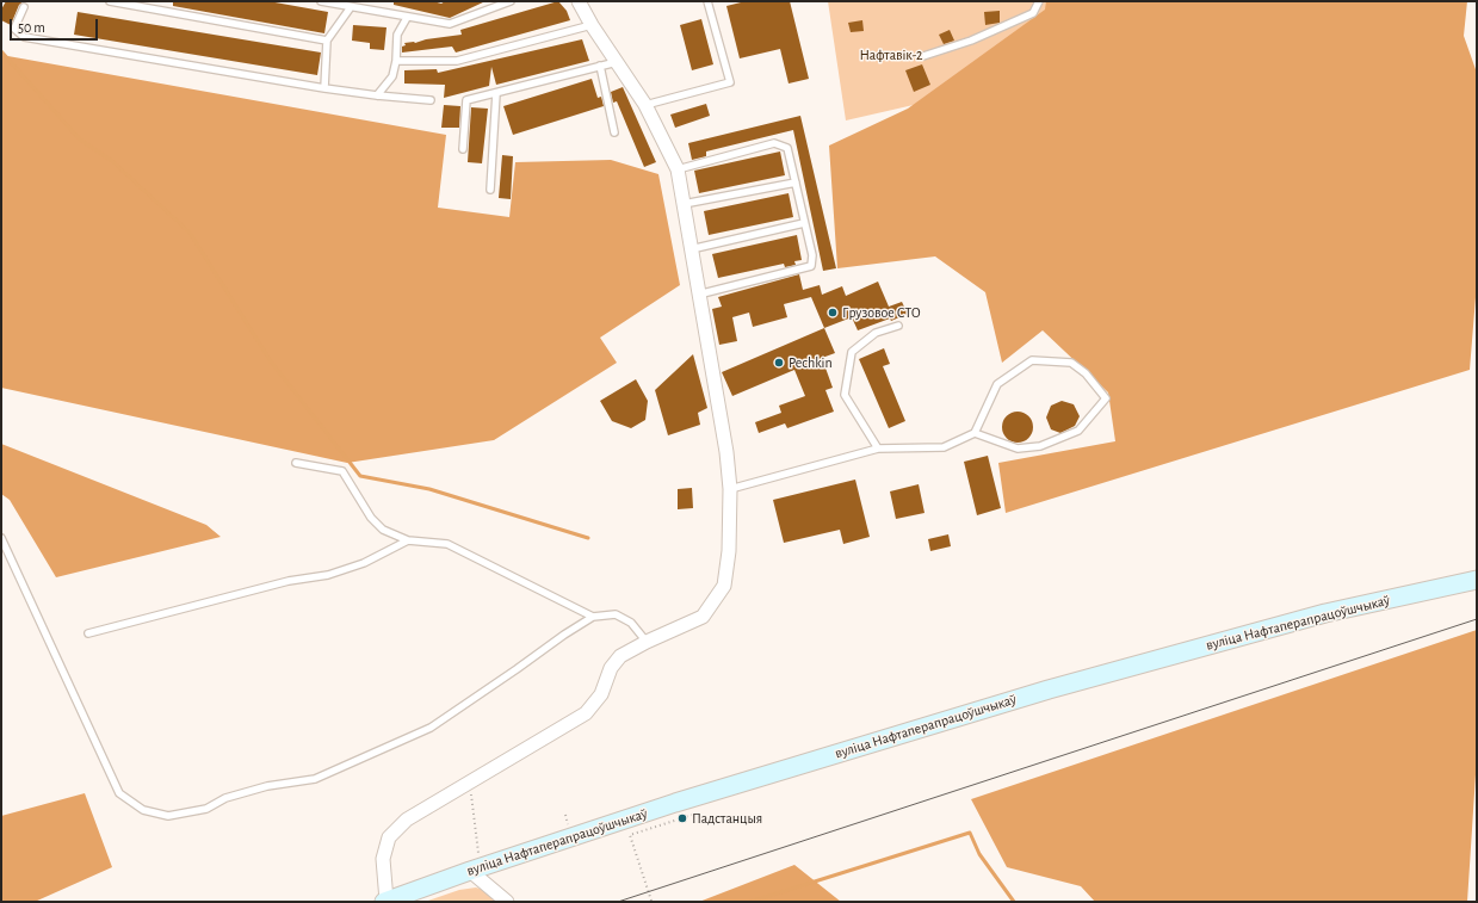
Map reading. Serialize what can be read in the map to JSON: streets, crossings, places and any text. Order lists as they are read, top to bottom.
{
  "streets": {
    "main road": ["вуліца Нафтаперапрацоўшчыкаў"]
  },
  "parks": ["Нафтавік-2"],
  "places": ["Грузовое СТО", "Pechkin", "Падстанцыя"],
  "scale_bar": "50 m"
}
